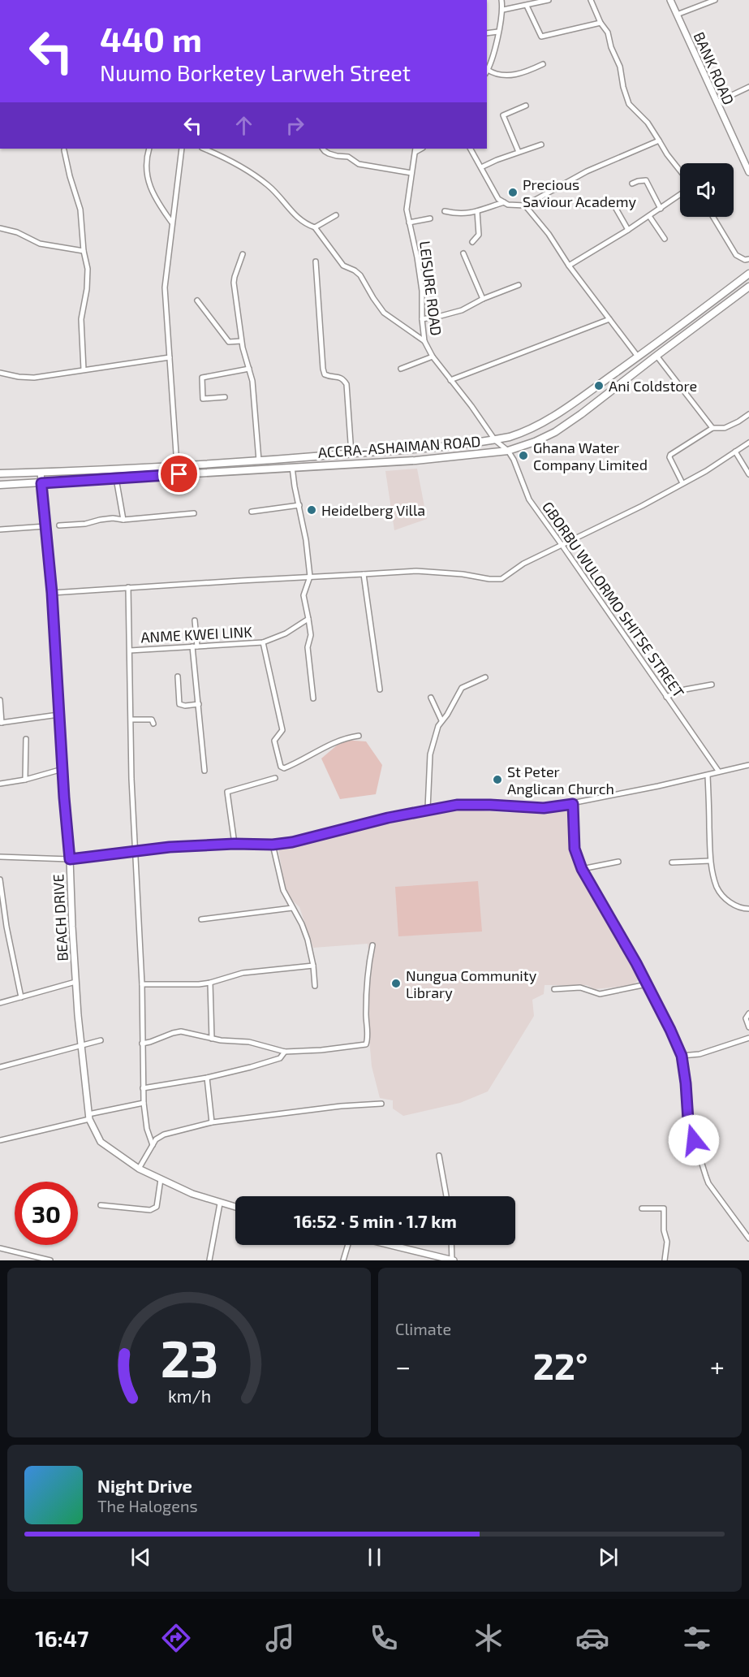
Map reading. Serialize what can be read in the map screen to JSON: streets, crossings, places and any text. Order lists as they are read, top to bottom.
{
  "streets": {
    "main road": ["ACCRA-ASHAIMAN ROAD"],
    "street": [
      "BANK ROAD",
      "LEISURE ROAD",
      "GBORBU WULORMO SHITSE STREET",
      "ANME KWEI LINK",
      "BEACH DRIVE"
    ]
  },
  "crossings": [
    ["LEISURE ROAD", "ACCRA-ASHAIMAN ROAD"],
    ["LEISURE ROAD", "GBORBU WULORMO SHITSE STREET"],
    ["ACCRA-ASHAIMAN ROAD", "GBORBU WULORMO SHITSE STREET"],
    ["ACCRA-ASHAIMAN ROAD", "BEACH DRIVE"]
  ],
  "places": [
    "Precious Saviour Academy",
    "Ani Coldstore",
    "Ghana Water Company Limited",
    "Heidelberg Villa",
    "St Peter Anglican Church",
    "Nungua Community Library"
  ],
  "page": {
    "turn": ["440 m", "Nuumo Borketey Larweh Street"],
    "limit": "30",
    "trip": "16:52 · 5 min · 1.7 km",
    "tile": "Climate",
    "heat": ["−", "22°", "+"],
    "song": ["Night Drive", "The Halogens"],
    "tabs": "16:47",
    "gauge": ["23", "km/h"]
  }
}
